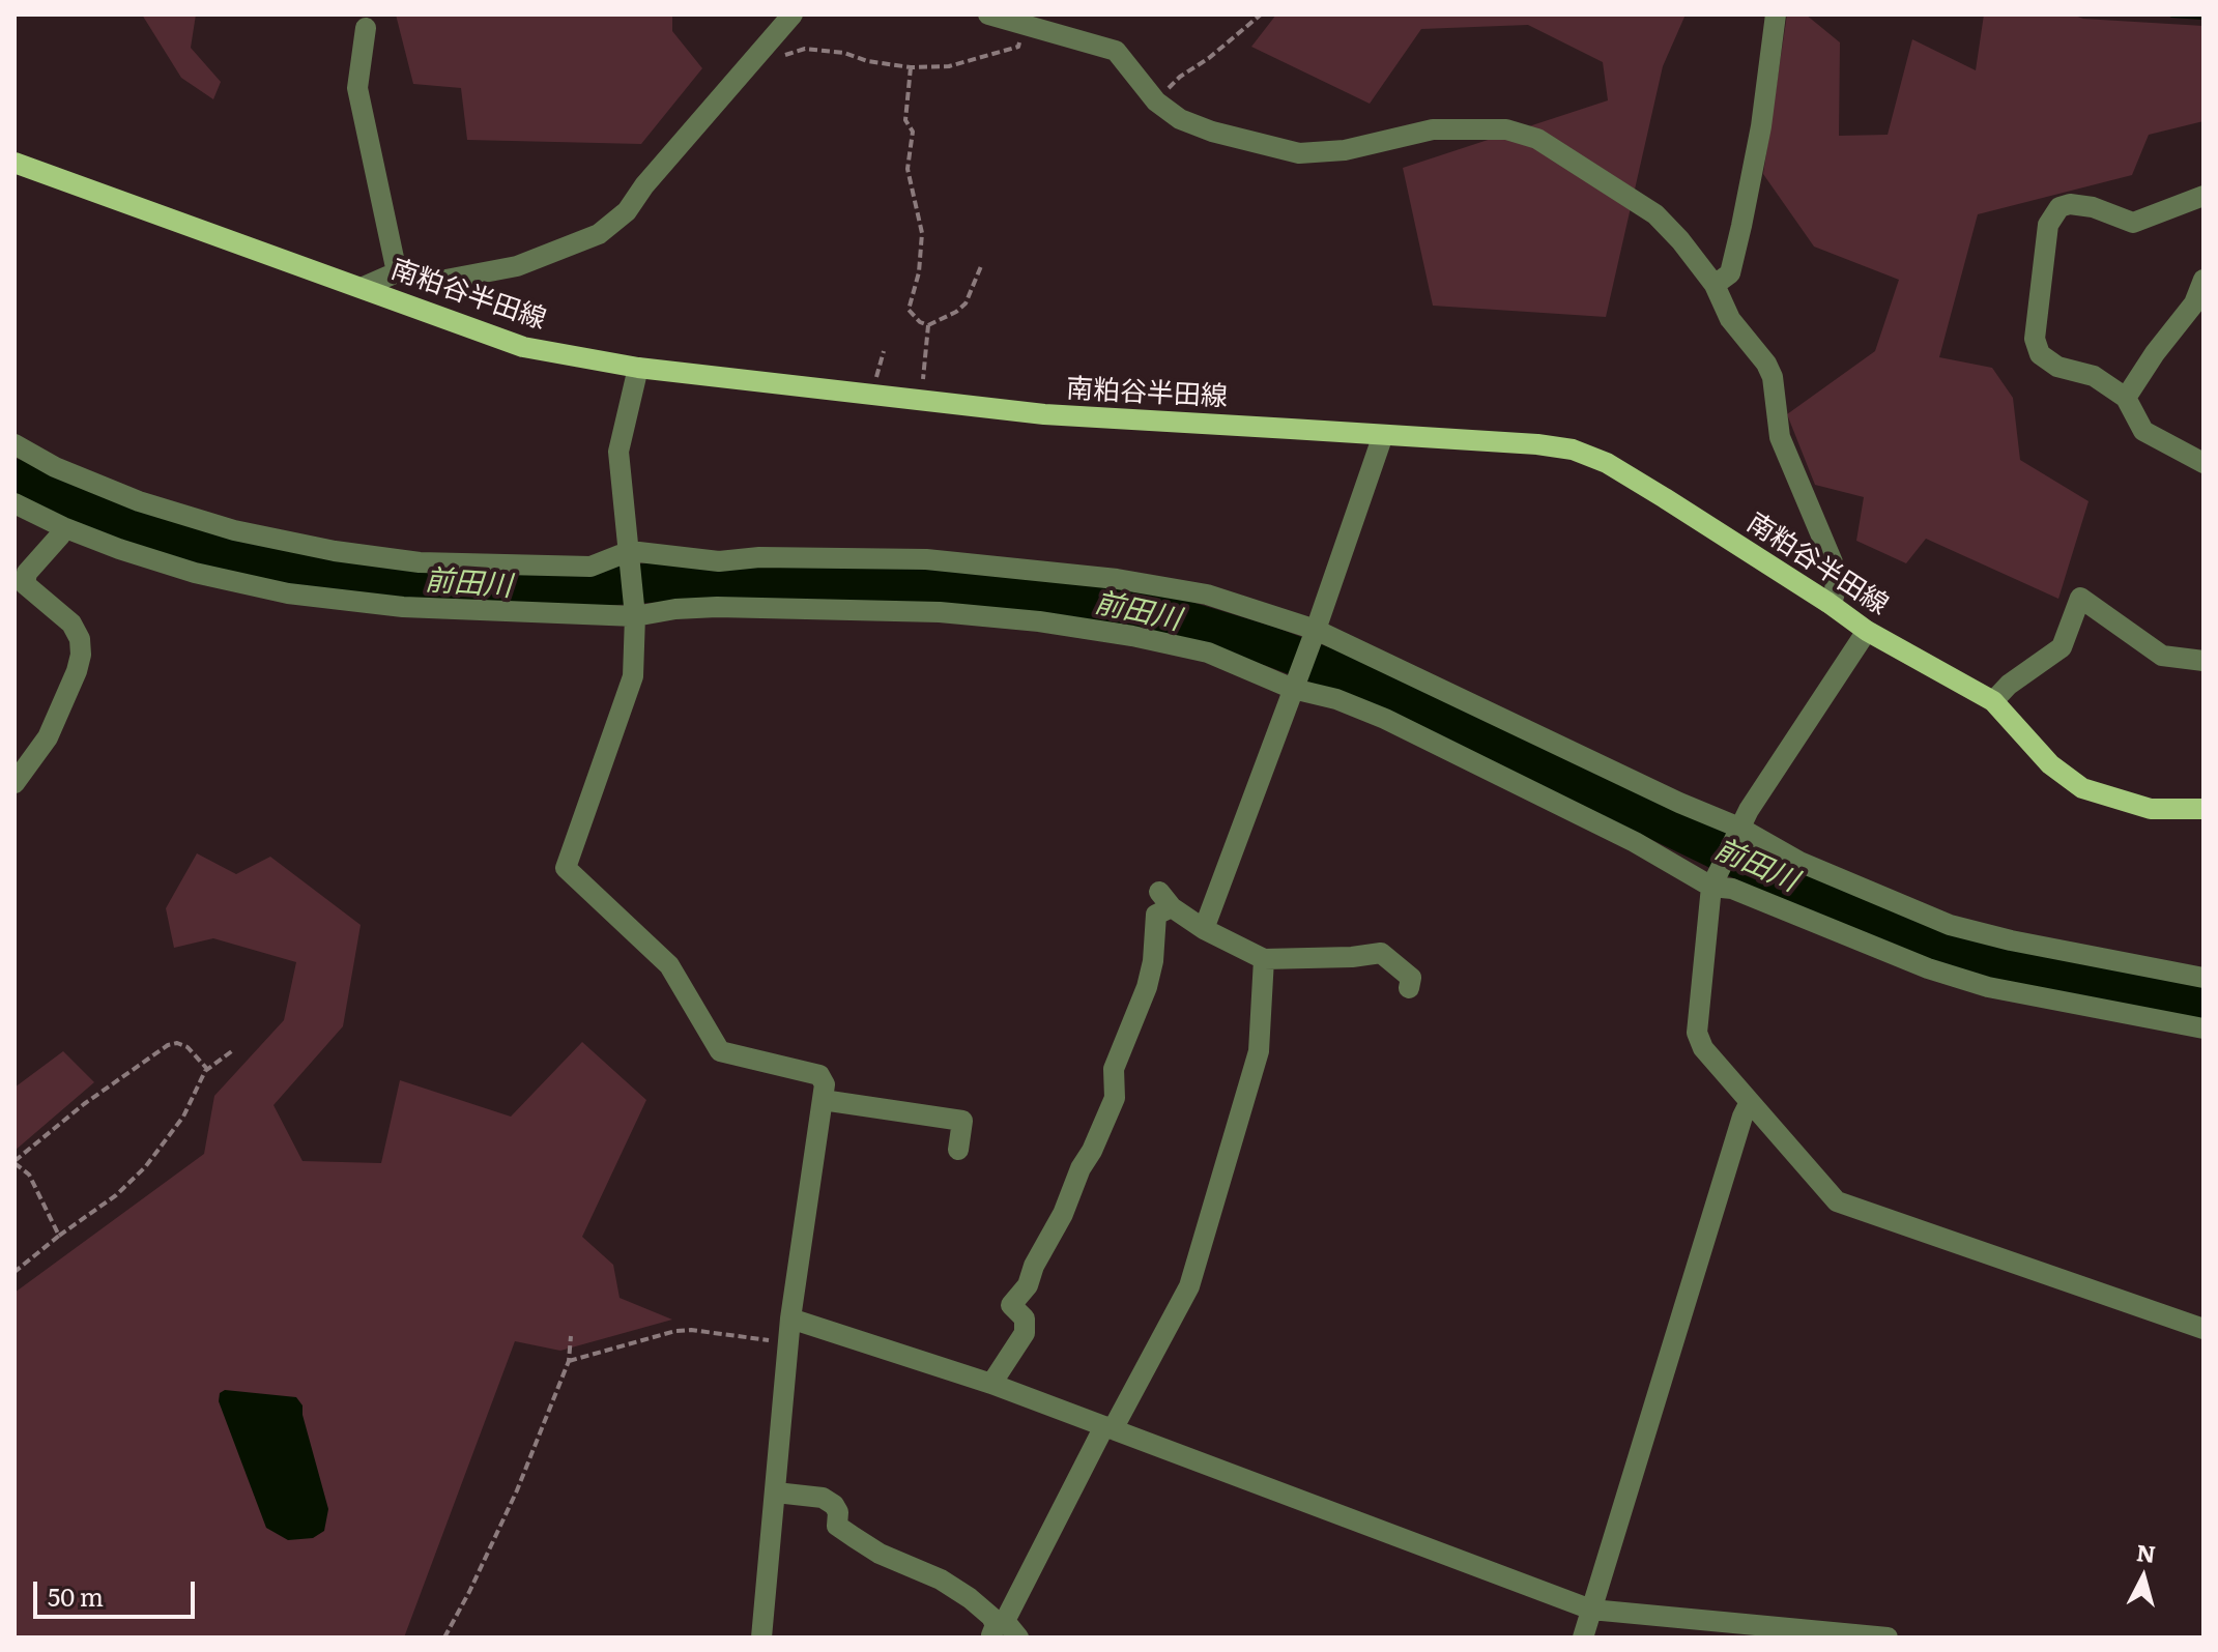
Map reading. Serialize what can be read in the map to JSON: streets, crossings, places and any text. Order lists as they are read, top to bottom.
{
  "streets": {
    "main road": ["南粕谷半田線"]
  },
  "water": ["前田川"],
  "scale_bar": "50 m",
  "north": "top"
}
